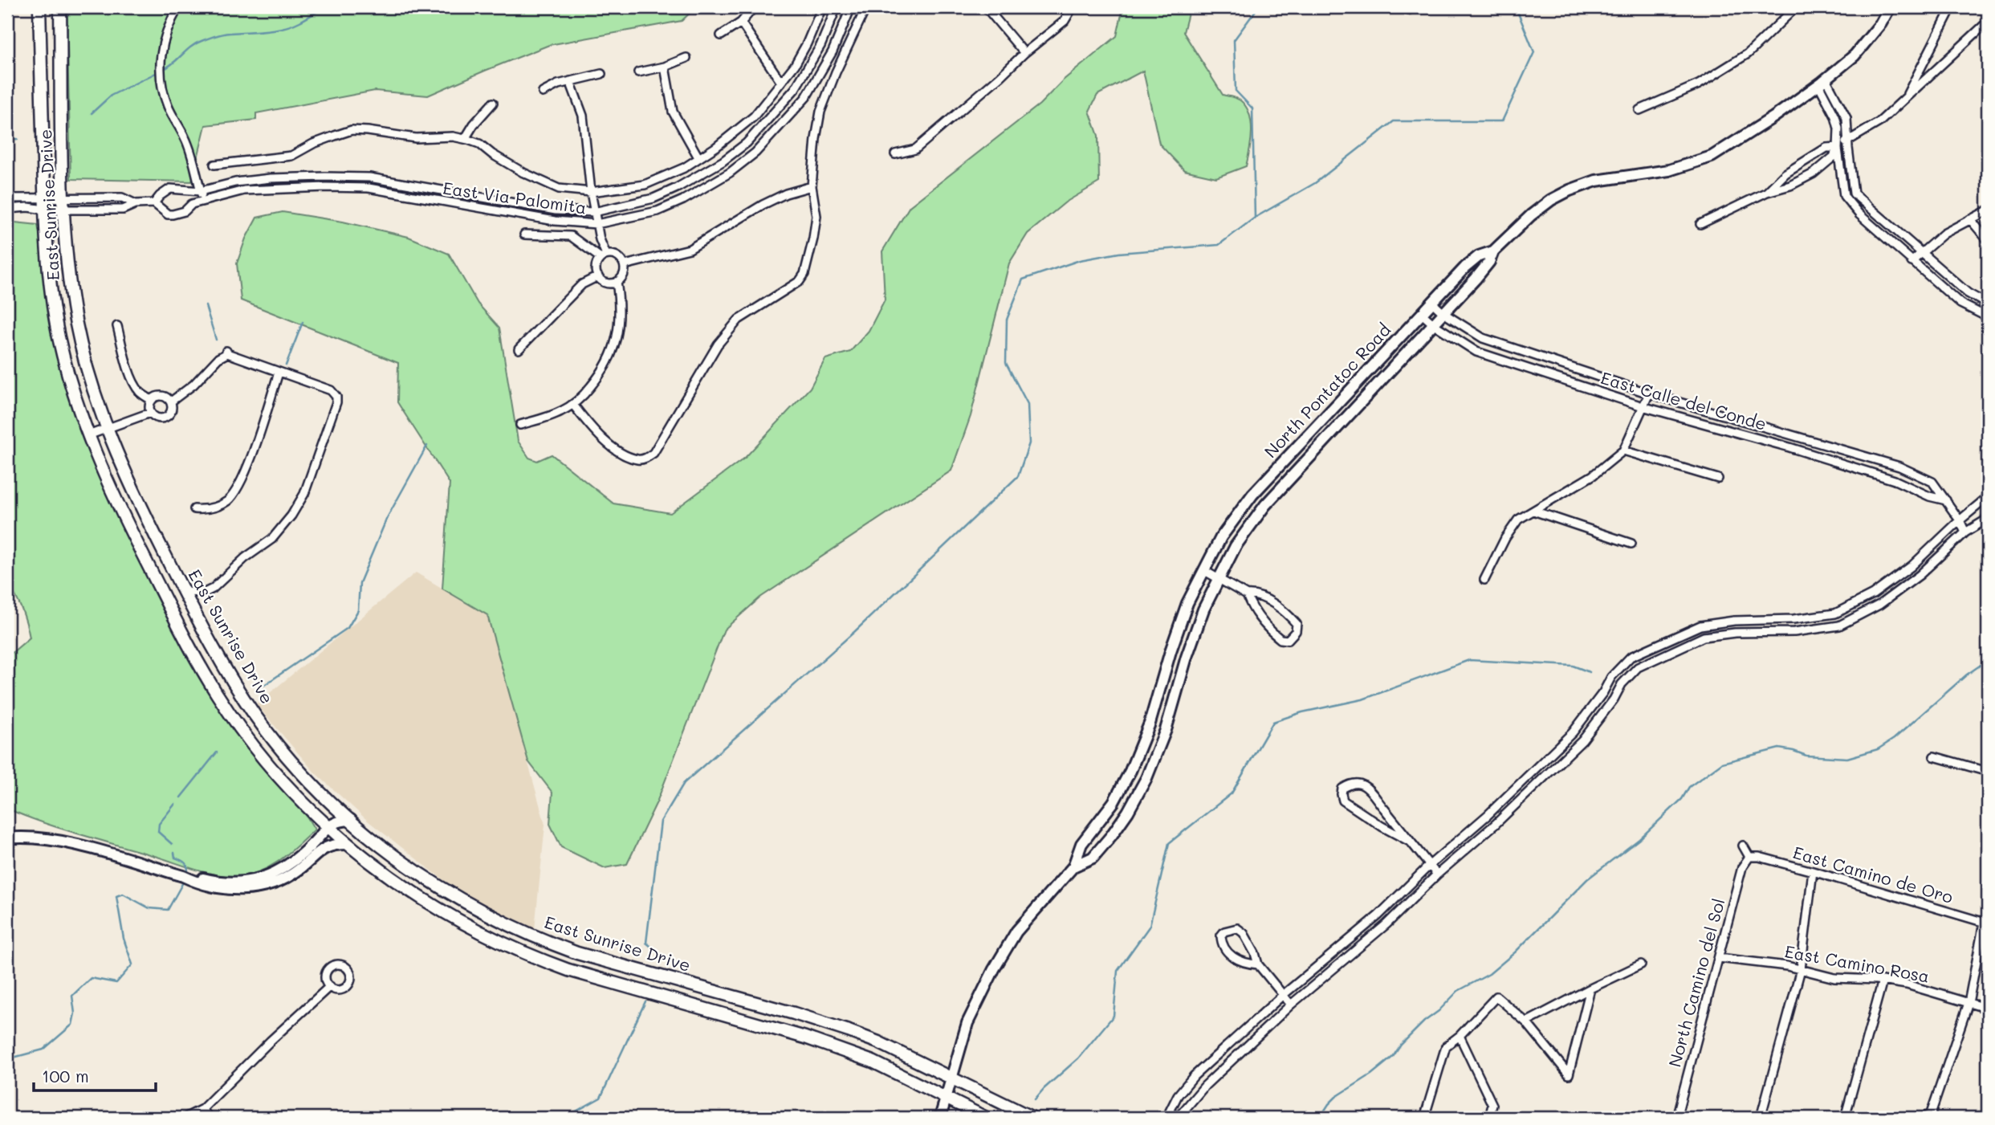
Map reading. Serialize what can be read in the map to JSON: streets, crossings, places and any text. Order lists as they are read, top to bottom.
{
  "streets": {
    "main road": ["East Sunrise Drive"],
    "street": [
      "East Via Palomita",
      "North Pontatoc Road",
      "East Calle del Conde",
      "East Camino de Oro",
      "East Camino Rosa",
      "North Camino del Sol"
    ]
  },
  "crossings": [
    ["East Via Palomita", "East Sunrise Drive"],
    ["East Sunrise Drive", "North Pontatoc Road"],
    ["North Pontatoc Road", "East Calle del Conde"],
    ["East Camino de Oro", "North Camino del Sol"],
    ["East Camino Rosa", "North Camino del Sol"]
  ],
  "scale_bar": "100 m"
}
